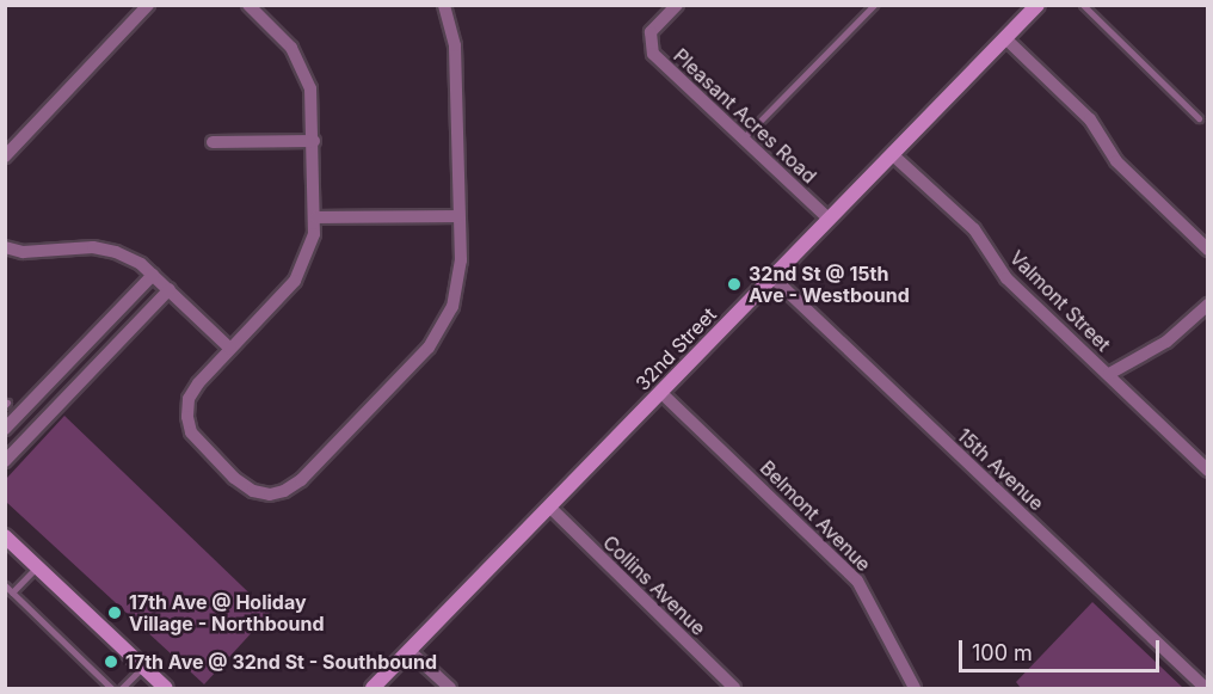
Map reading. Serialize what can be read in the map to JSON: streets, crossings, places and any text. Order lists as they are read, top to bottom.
{
  "streets": {
    "street": [
      "Pleasant Acres Road",
      "Valmont Street",
      "32nd Street",
      "15th Avenue",
      "Belmont Avenue",
      "Collins Avenue"
    ]
  },
  "crossings": [
    ["Pleasant Acres Road", "32nd Street"],
    ["Valmont Street", "32nd Street"],
    ["32nd Street", "15th Avenue"],
    ["32nd Street", "Belmont Avenue"],
    ["32nd Street", "Collins Avenue"]
  ],
  "places": ["32nd St @ 15th Ave - Westbound", "17th Ave @ Holiday Village - Northbound", "17th Ave @ 32nd St - Southbound"],
  "scale_bar": "100 m"
}
